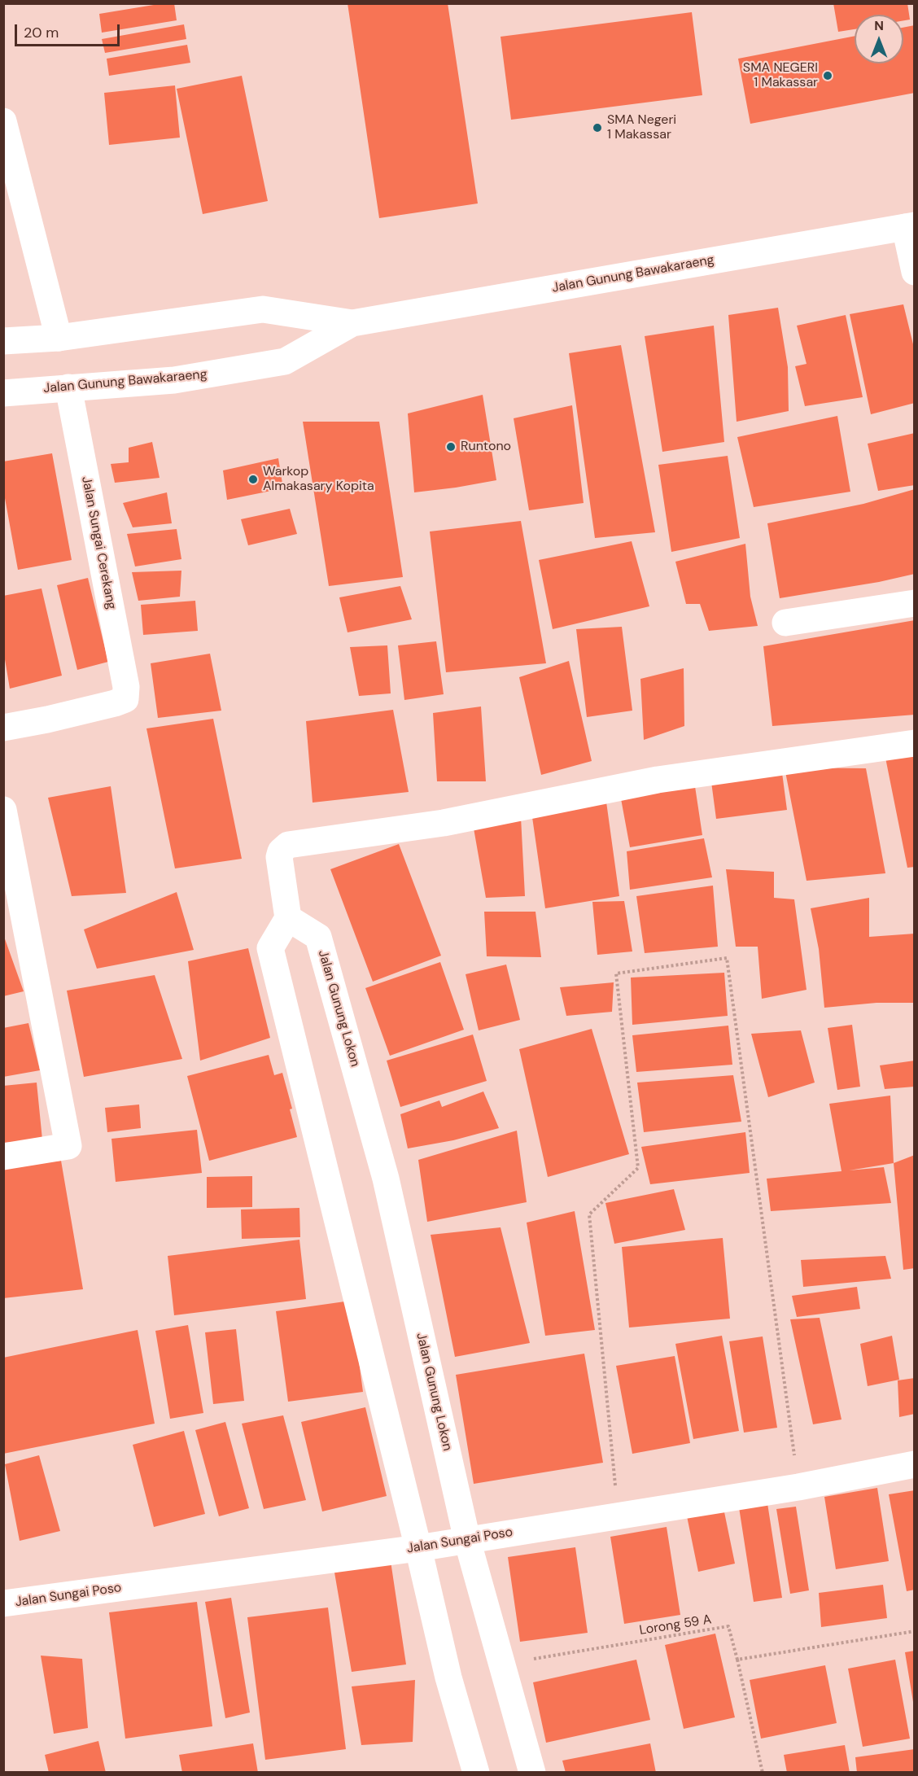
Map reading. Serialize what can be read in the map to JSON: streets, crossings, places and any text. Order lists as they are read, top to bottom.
{
  "streets": {
    "street": [
      "Jalan Gunung Bawakaraeng",
      "Jalan Sungai Cerekang",
      "Jalan Gunung Lokon",
      "Jalan Sungai Poso"
    ],
    "path": ["Lorong 59 A"]
  },
  "crossings": [
    ["Jalan Gunung Bawakaraeng", "Jalan Sungai Cerekang"],
    ["Jalan Gunung Lokon", "Jalan Sungai Poso"],
    ["Jalan Gunung Lokon", "Lorong 59 A"]
  ],
  "places": [
    "SMA NEGERI 1 Makassar",
    "SMA Negeri 1 Makassar",
    "Runtono",
    "Warkop Almakasary Kopita"
  ],
  "scale_bar": "20 m",
  "north": "top"
}
